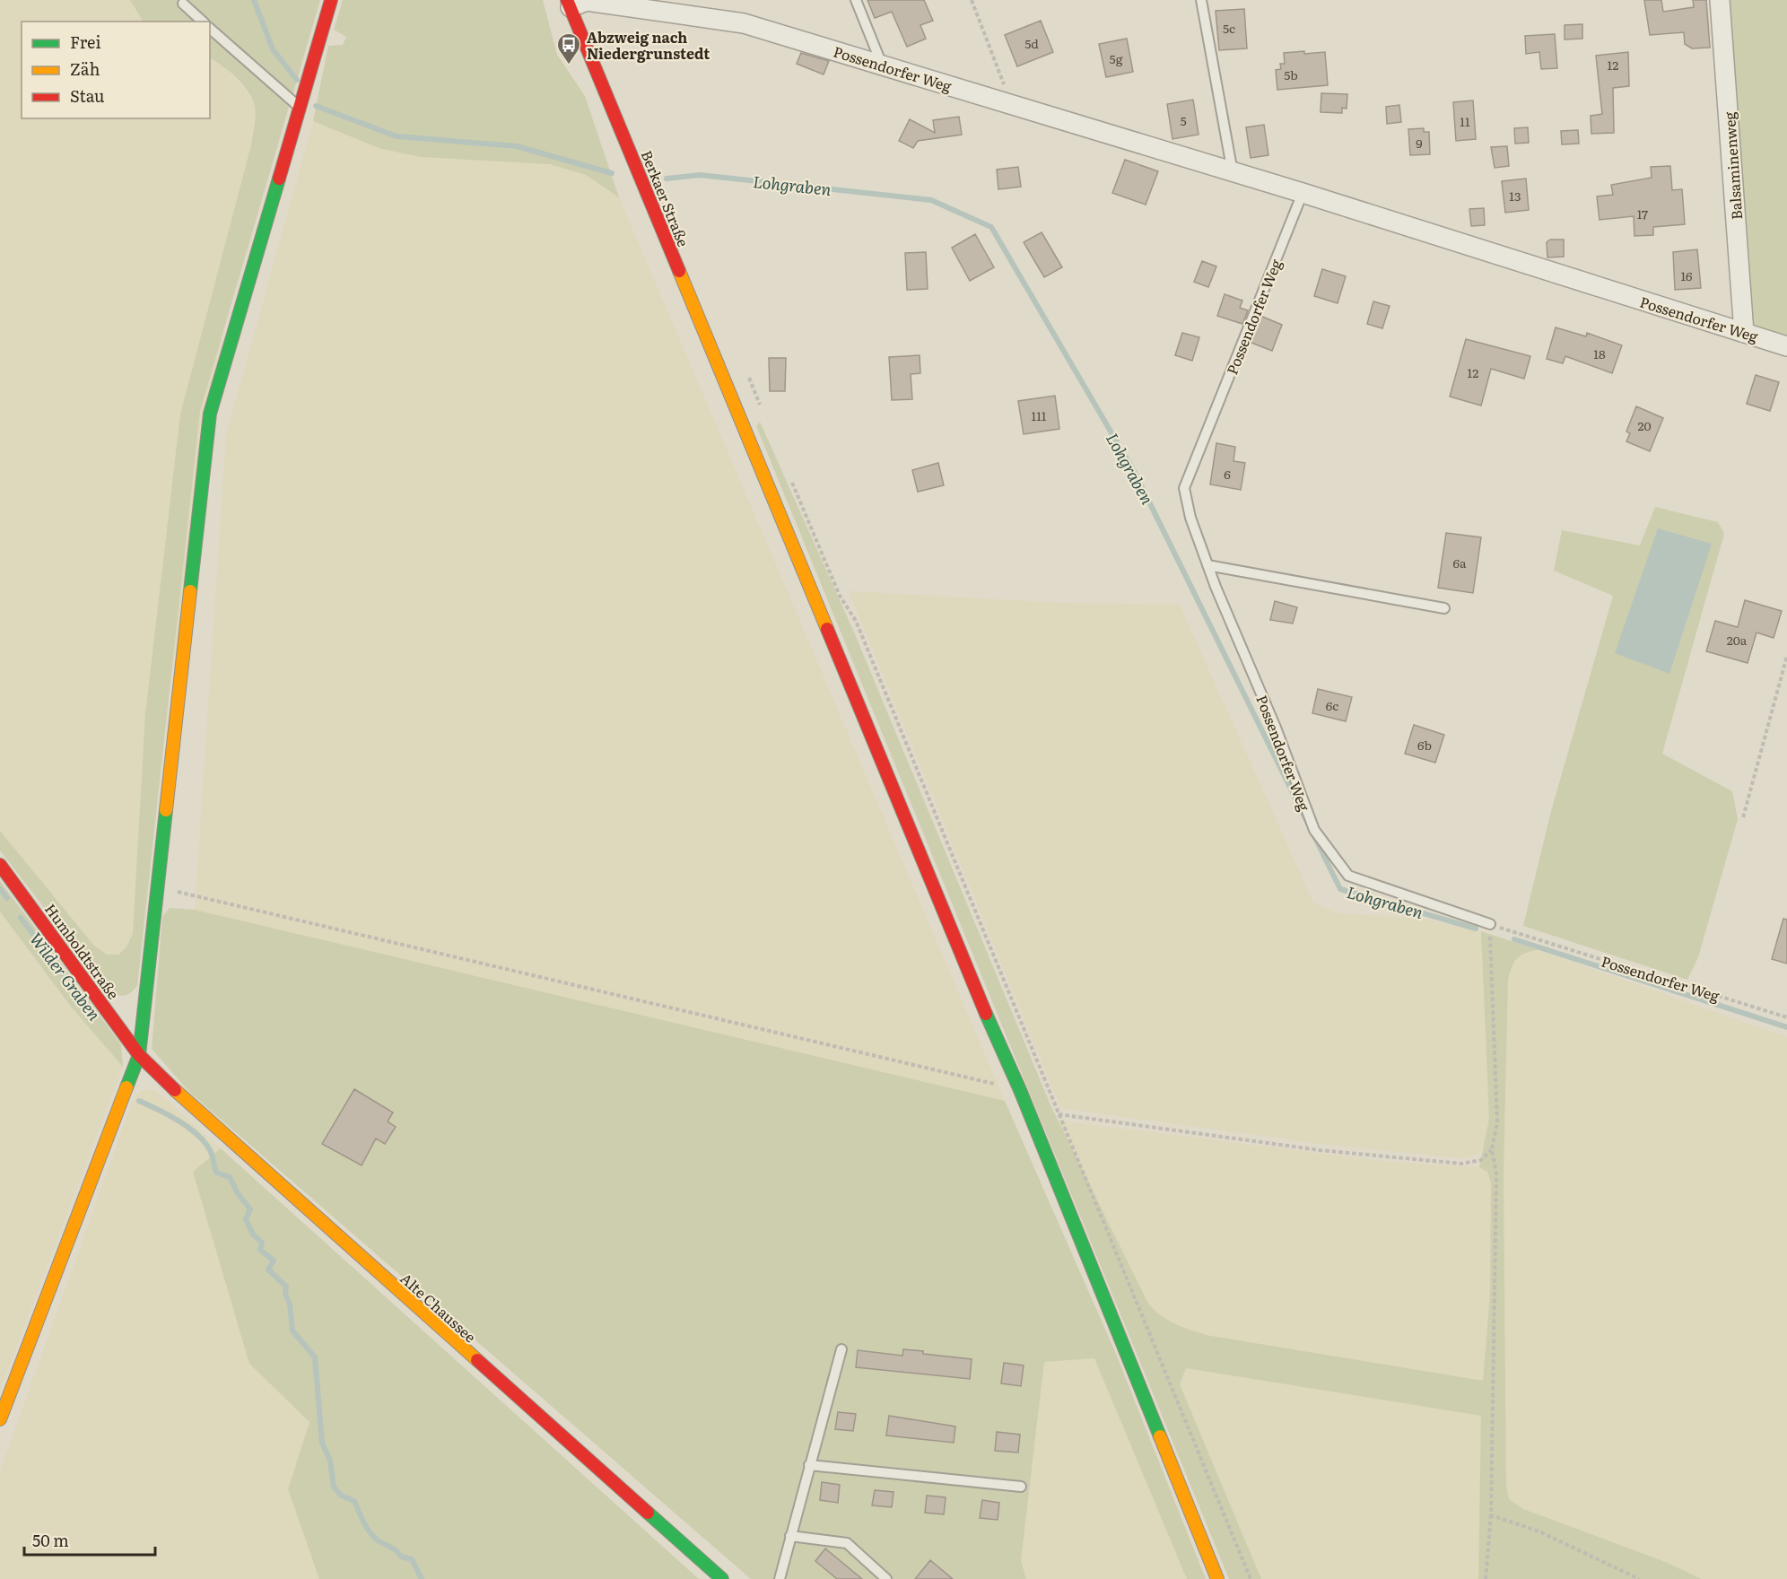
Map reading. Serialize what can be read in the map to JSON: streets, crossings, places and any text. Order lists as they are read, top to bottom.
{
  "streets": {
    "street": [
      "Possendorfer Weg",
      "Balsaminenweg",
      "Berkaer Straße",
      "Humboldtstraße",
      "Alte Chaussee"
    ]
  },
  "crossings": [
    ["Possendorfer Weg", "Balsaminenweg"],
    ["Possendorfer Weg", "Berkaer Straße"],
    ["Humboldtstraße", "Alte Chaussee"]
  ],
  "water": ["Lohgraben", "Wilder Graben"],
  "places": {
    "bus stop": ["Abzweig nach Niedergrunstedt"]
  },
  "house_numbers": [
    "5c",
    "5d",
    "5g",
    "12",
    "5b",
    "5",
    "11",
    "9",
    "13",
    "17",
    "16",
    "18",
    "12",
    "111",
    "20",
    "6",
    "6a",
    "20a",
    "6c",
    "6b"
  ],
  "legend": ["Frei", "Zäh", "Stau"],
  "scale_bar": "50 m"
}
